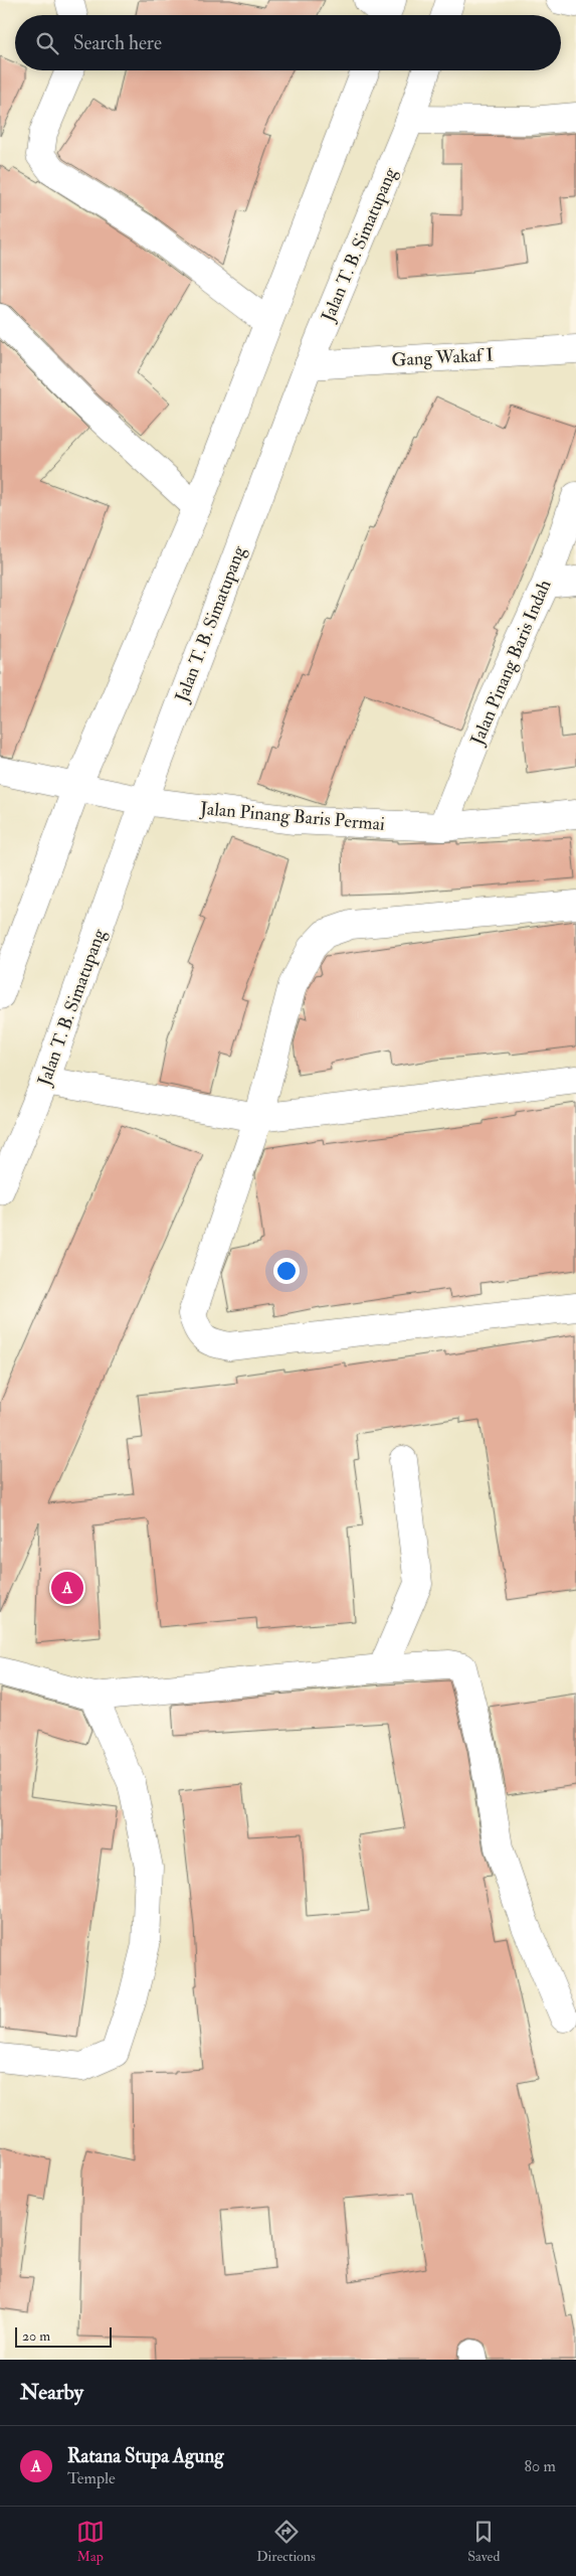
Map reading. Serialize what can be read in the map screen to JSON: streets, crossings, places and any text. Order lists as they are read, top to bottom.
{
  "streets": {
    "street": [
      "Jalan T. B. Simatupang",
      "Gang Wakaf I",
      "Jalan Pinang Baris Indah",
      "Jalan Pinang Baris Permai"
    ]
  },
  "crossings": [
    ["Jalan T. B. Simatupang", "Gang Wakaf I"],
    ["Jalan T. B. Simatupang", "Jalan Pinang Baris Permai"],
    ["Jalan Pinang Baris Indah", "Jalan Pinang Baris Permai"]
  ],
  "scale_bar": "20 m",
  "page": {
    "search": "Search here",
    "pins": "A",
    "scale": "20 m",
    "heading": "Nearby",
    "list": [
      {
        "mark": "A",
        "name": "Ratana Stupa Agung",
        "note": "Temple",
        "value": "80 m"
      }
    ],
    "nav": ["Map", "Directions", "Saved"]
  }
}
